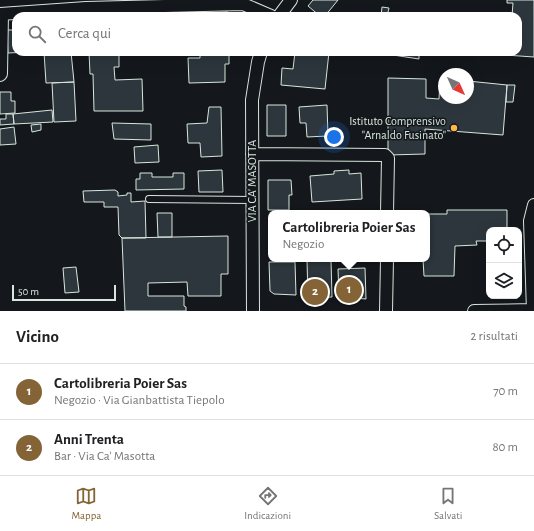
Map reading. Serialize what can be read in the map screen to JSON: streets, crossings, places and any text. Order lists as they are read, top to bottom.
{
  "streets": {
    "street": ["VIA CA' MASOTTA"]
  },
  "places": ["Istituto Comprensivo \"Arnaldo Fusinato\""],
  "scale_bar": "50 m",
  "north": "bottom right",
  "page": {
    "search": "Cerca qui",
    "popup": ["Cartolibreria Poier Sas", "Negozio"],
    "pins": ["1", "2"],
    "scale": "50 m",
    "heading": ["Vicino", "2 risultati"],
    "list": [
      {
        "mark": "1",
        "name": "Cartolibreria Poier Sas",
        "note": "Negozio · Via Gianbattista Tiepolo",
        "value": "70 m"
      },
      {
        "mark": "2",
        "name": "Anni Trenta",
        "note": "Bar · Via Ca' Masotta",
        "value": "80 m"
      }
    ],
    "nav": ["Mappa", "Indicazioni", "Salvati"]
  }
}
